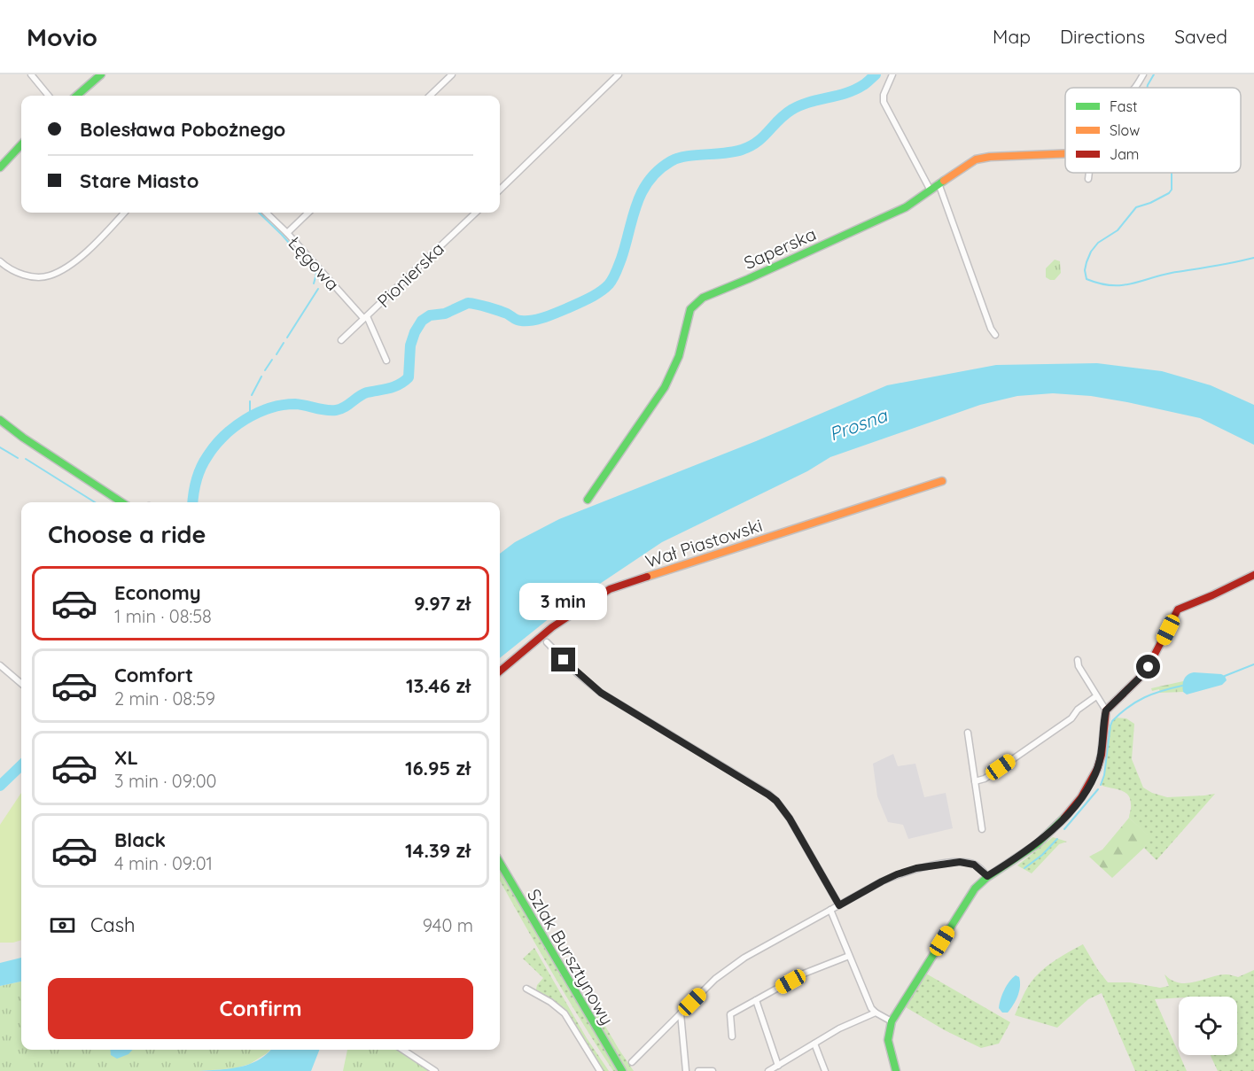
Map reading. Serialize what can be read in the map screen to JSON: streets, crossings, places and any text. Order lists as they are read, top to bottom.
{
  "streets": {
    "street": [
      "Saperska",
      "Łęgowa",
      "Pionierska",
      "Wał Piastowski",
      "Szlak Bursztynowy"
    ]
  },
  "crossings": [
    ["Łęgowa", "Pionierska"]
  ],
  "water": ["Prosna"],
  "legend": ["Fast", "Slow", "Jam"],
  "page": {
    "header": "Movio",
    "nav": ["Map", "Directions", "Saved"],
    "banner": ["Bolesława Pobożnego", "Stare Miasto"],
    "heading": "Choose a ride",
    "list": [
      {
        "name": "Economy",
        "note": "1 min · 08:58",
        "value": "9.97 zł"
      },
      {
        "name": "Comfort",
        "note": "2 min · 08:59",
        "value": "13.46 zł"
      },
      {
        "name": "XL",
        "note": "3 min · 09:00",
        "value": "16.95 zł"
      },
      {
        "name": "Black",
        "note": "4 min · 09:01",
        "value": "14.39 zł"
      }
    ],
    "bubble": "3 min",
    "pay": ["Cash", "940 m"],
    "buttons": "Confirm"
  }
}
